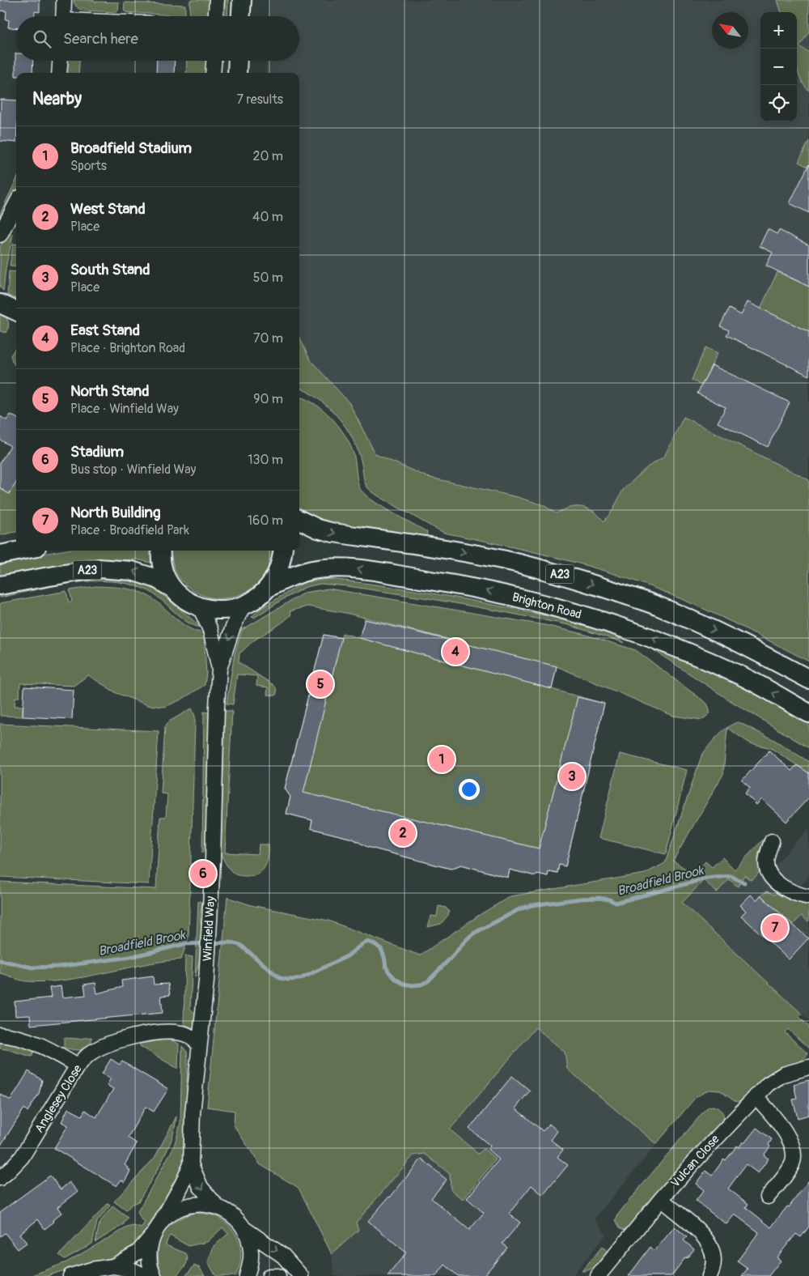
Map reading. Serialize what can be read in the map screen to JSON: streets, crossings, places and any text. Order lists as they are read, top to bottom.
{
  "streets": {
    "main road": ["A23", "Brighton Road"],
    "street": ["Winfield Way", "Anglesey Close", "Vulcan Close"]
  },
  "crossings": [
    ["Winfield Way", "Anglesey Close"]
  ],
  "water": ["Broadfield Brook"],
  "north": "top left",
  "page": {
    "map_buttons": ["+", "−"],
    "search": "Search here",
    "heading": ["Nearby", "7 results"],
    "list": [
      {
        "mark": "1",
        "name": "Broadfield Stadium",
        "note": "Sports",
        "value": "20 m"
      },
      {
        "mark": "2",
        "name": "West Stand",
        "note": "Place",
        "value": "40 m"
      },
      {
        "mark": "3",
        "name": "South Stand",
        "note": "Place",
        "value": "50 m"
      },
      {
        "mark": "4",
        "name": "East Stand",
        "note": "Place · Brighton Road",
        "value": "70 m"
      },
      {
        "mark": "5",
        "name": "North Stand",
        "note": "Place · Winfield Way",
        "value": "90 m"
      },
      {
        "mark": "6",
        "name": "Stadium",
        "note": "Bus stop · Winfield Way",
        "value": "130 m"
      },
      {
        "mark": "7",
        "name": "North Building",
        "note": "Place · Broadfield Park",
        "value": "160 m"
      }
    ],
    "pins": [
      "4",
      "5",
      "1",
      "3",
      "2",
      "6",
      "7"
    ]
  }
}
